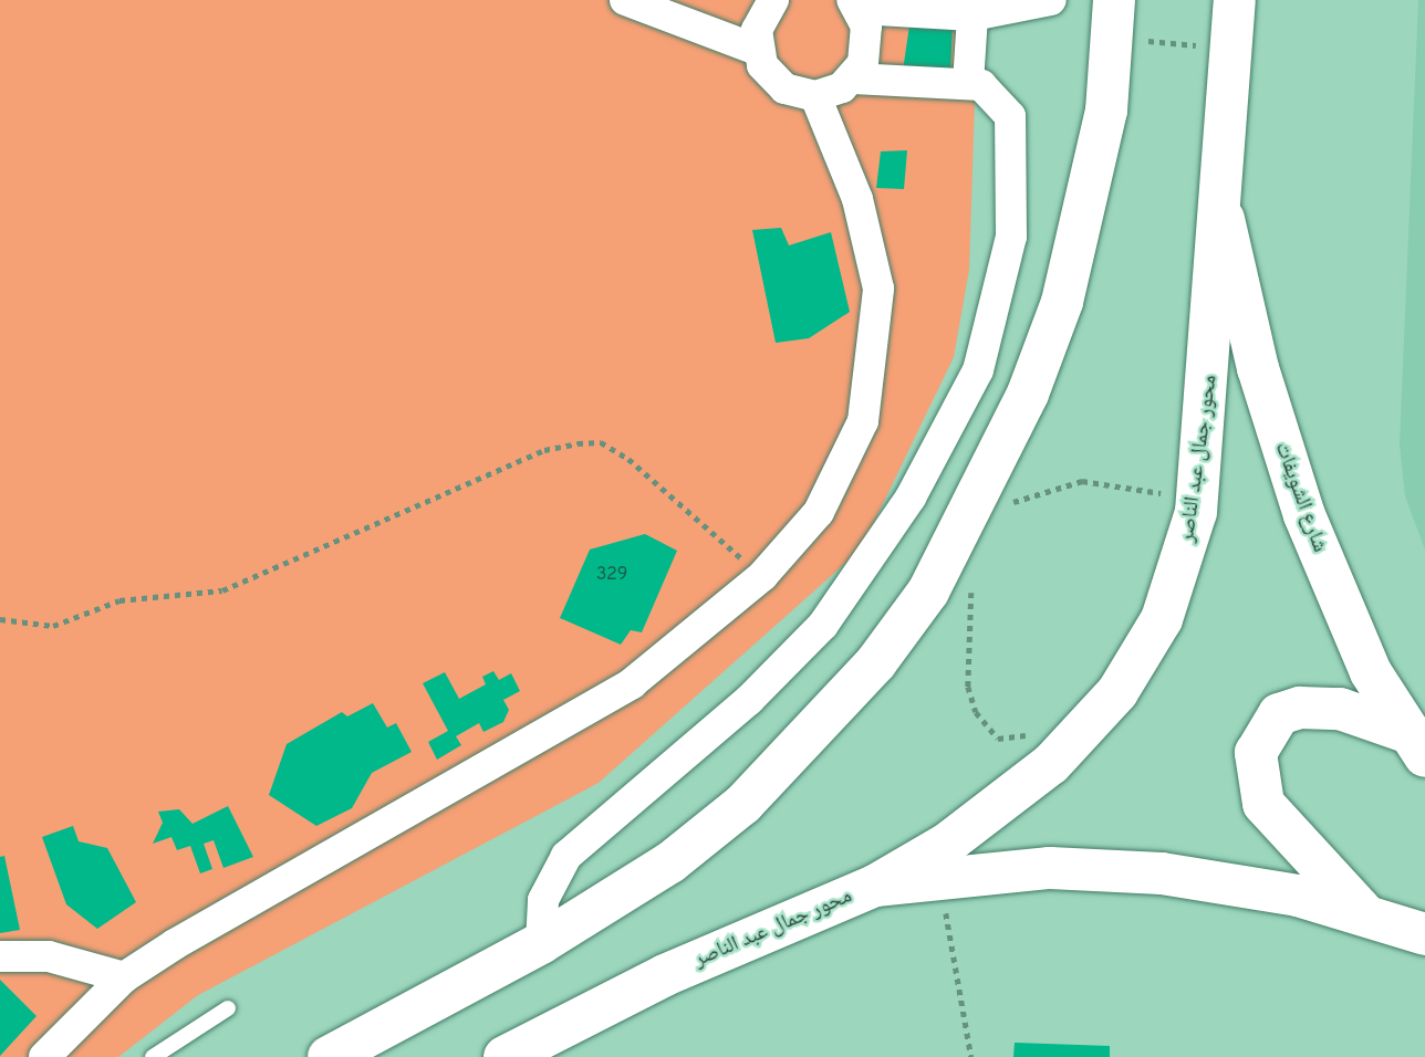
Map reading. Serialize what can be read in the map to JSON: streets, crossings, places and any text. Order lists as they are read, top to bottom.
{
  "streets": {
    "main road": ["محور جمال عبد الناصر", "شارع الشويفات"]
  },
  "crossings": [
    ["محور جمال عبد الناصر", "شارع الشويفات"]
  ],
  "house_numbers": ["329"]
}
